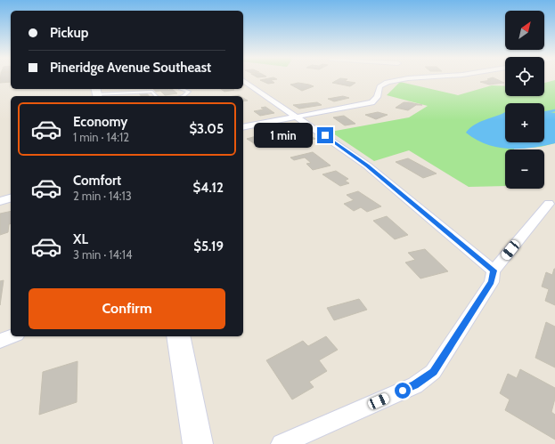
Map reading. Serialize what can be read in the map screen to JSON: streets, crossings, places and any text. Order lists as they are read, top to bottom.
{
  "north": "top right",
  "page": {
    "map_buttons": ["+", "−"],
    "banner": ["Pickup", "Pineridge Avenue Southeast"],
    "list": [
      {
        "name": "Economy",
        "note": "1 min · 14:12",
        "value": "$3.05"
      },
      {
        "name": "Comfort",
        "note": "2 min · 14:13",
        "value": "$4.12"
      },
      {
        "name": "XL",
        "note": "3 min · 14:14",
        "value": "$5.19"
      }
    ],
    "bubble": "1 min",
    "buttons": "Confirm"
  }
}
